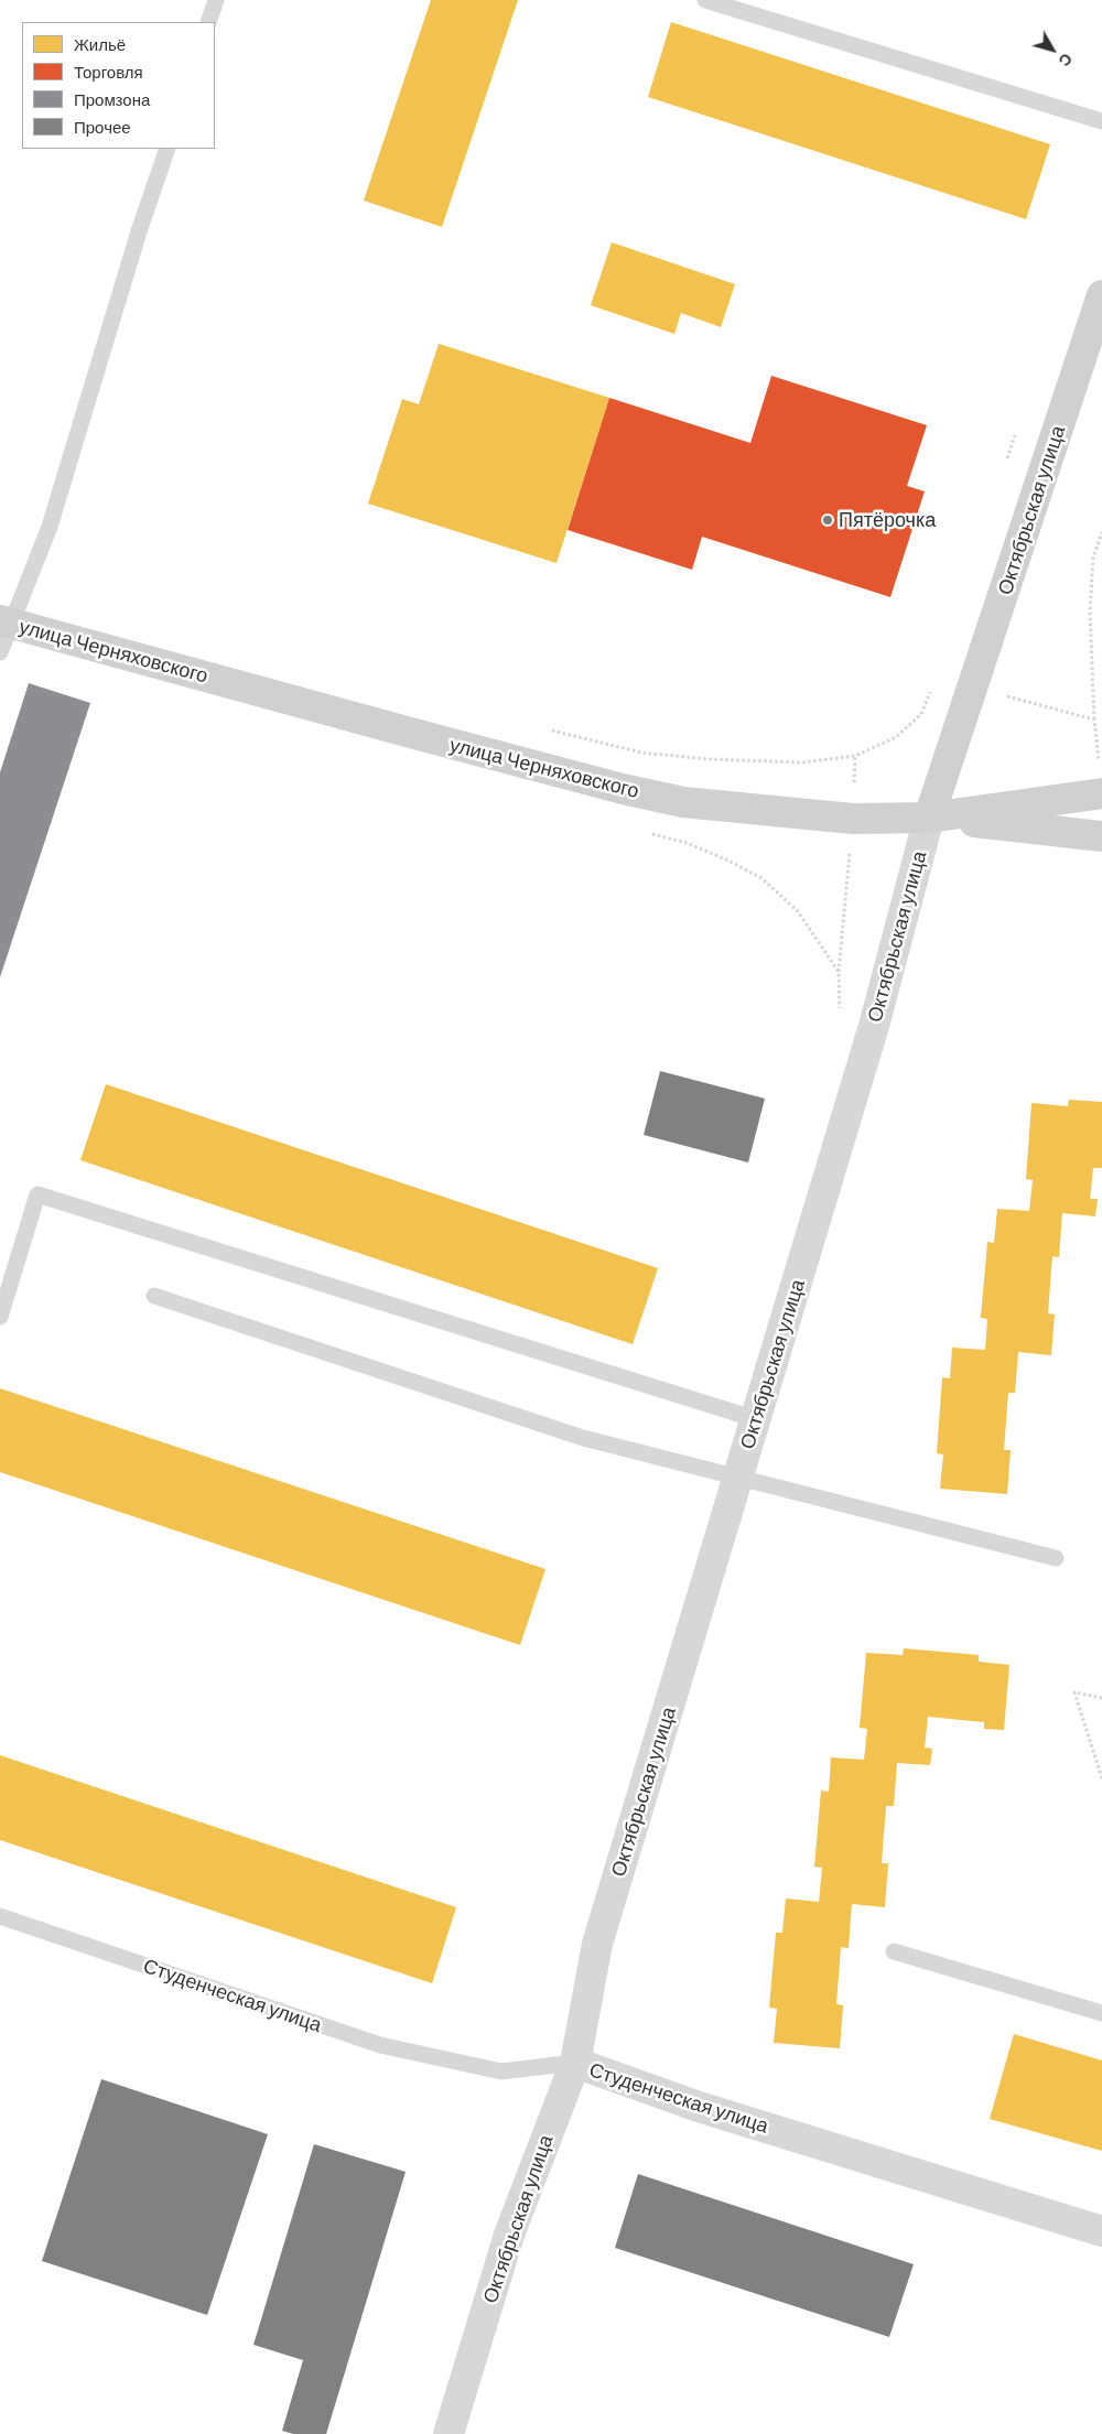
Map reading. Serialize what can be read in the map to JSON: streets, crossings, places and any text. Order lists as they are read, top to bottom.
{
  "streets": {
    "street": ["Октябрьская улица", "улица Черняховского", "Студенческая улица"]
  },
  "crossings": [
    ["Октябрьская улица", "улица Черняховского"],
    ["Октябрьская улица", "Студенческая улица"]
  ],
  "places": ["Пятёрочка"],
  "legend": [
    "Жильё",
    "Торговля",
    "Промзона",
    "Прочее"
  ],
  "north": "bottom right"
}
